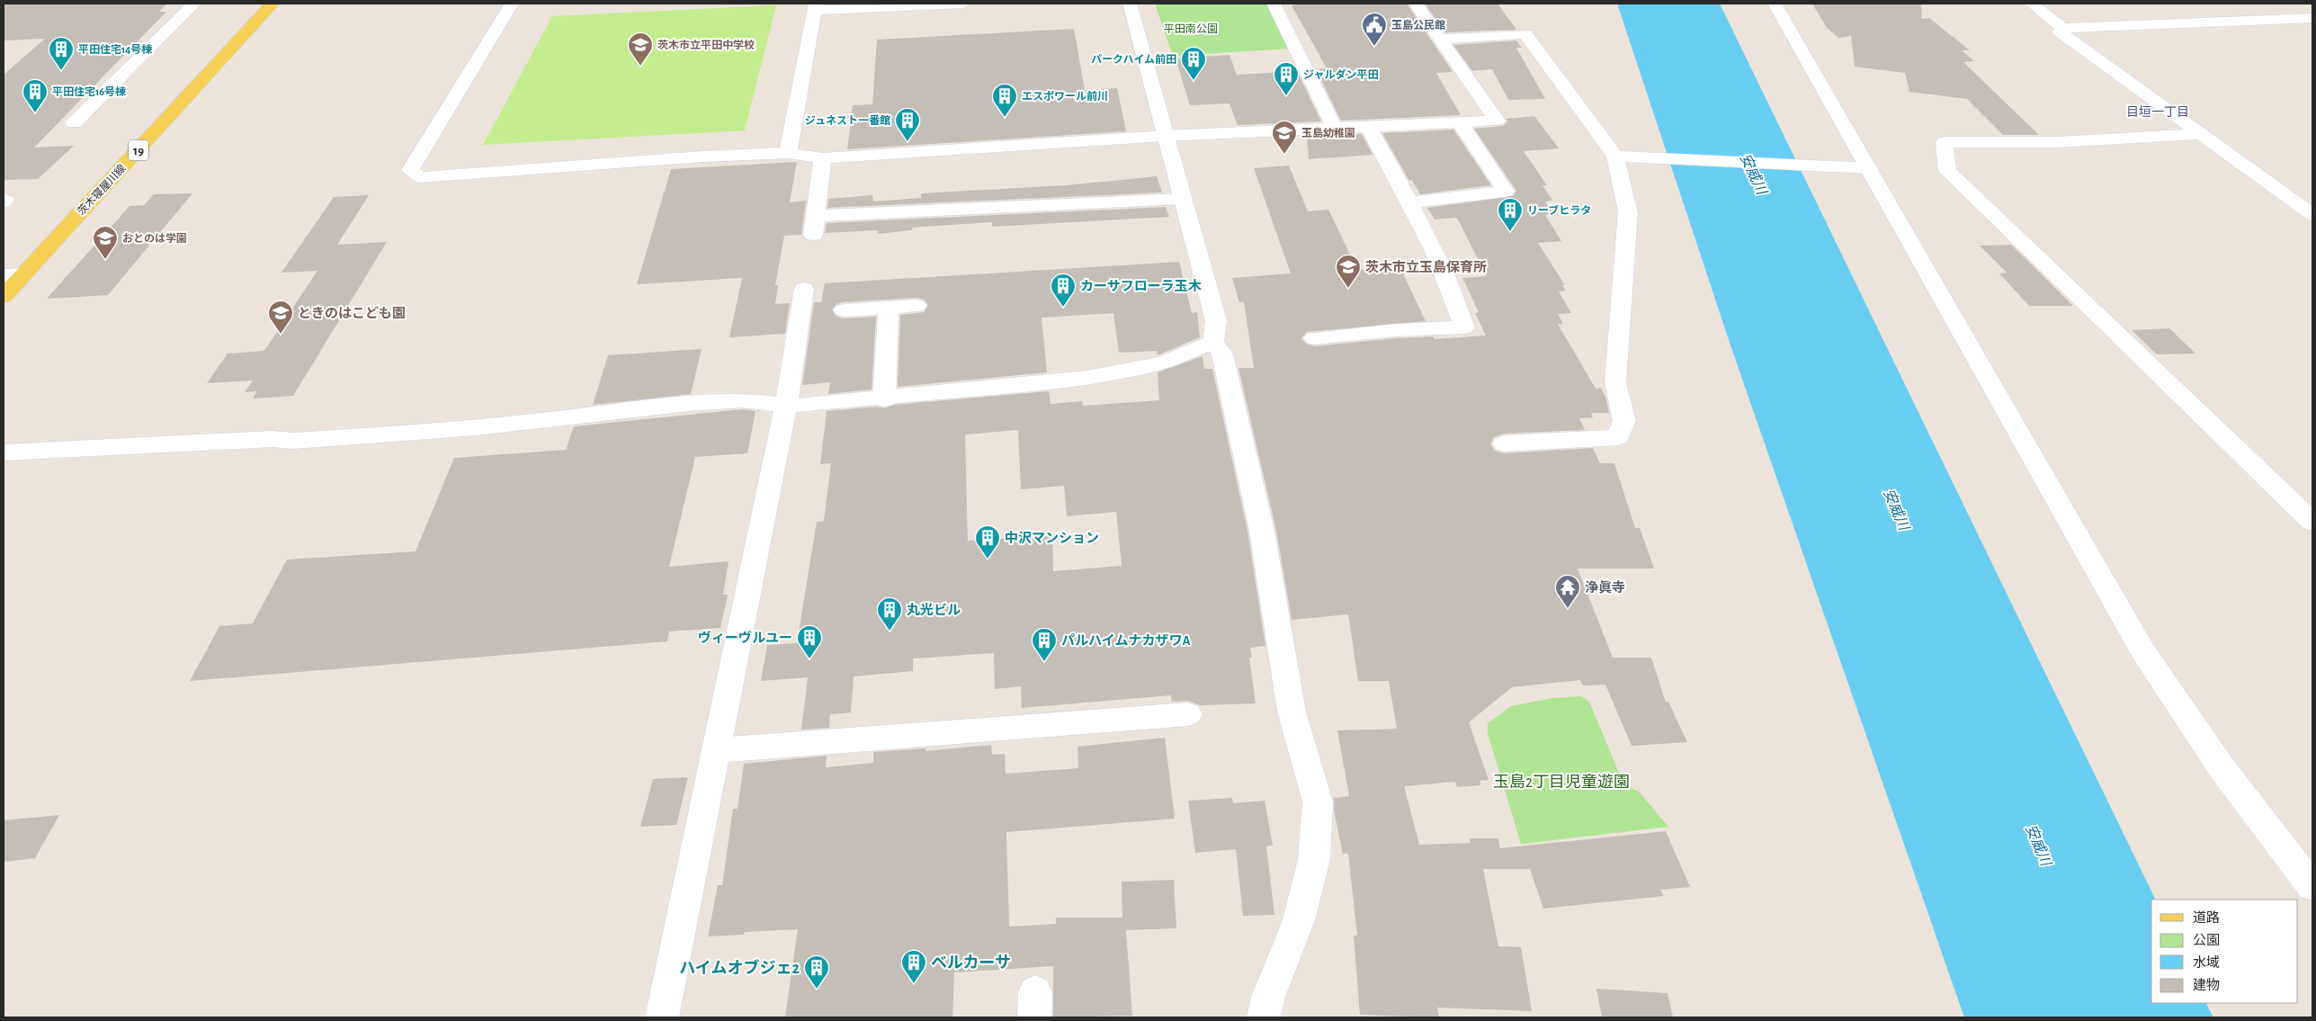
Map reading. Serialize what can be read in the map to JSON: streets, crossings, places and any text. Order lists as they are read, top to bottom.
{
  "streets": {
    "main road": ["19", "茨木寝屋川線"]
  },
  "districts": ["目垣一丁目"],
  "water": ["安威川"],
  "parks": ["平田南公園", "玉島2丁目児童遊園"],
  "places": {
    "public building": ["玉島公民館"],
    "school or university": [
      "茨木市立平田中学校",
      "玉島幼稚園",
      "おとのは学園",
      "茨木市立玉島保育所",
      "ときのはこども園"
    ],
    "building": [
      "平田住宅14号棟",
      "パークハイム前田",
      "ジャルダン平田",
      "平田住宅16号棟",
      "エスポワール前川",
      "ジュネスト一番館",
      "リーブヒラタ",
      "カーサフローラ玉木",
      "中沢マンション",
      "丸光ビル",
      "ヴィーヴルユー",
      "パルハイムナカザワA",
      "ベルカーサ",
      "ハイムオブジェ2"
    ],
    "temple": ["浄眞寺"]
  },
  "legend": [
    "道路",
    "公園",
    "水域",
    "建物"
  ]
}
